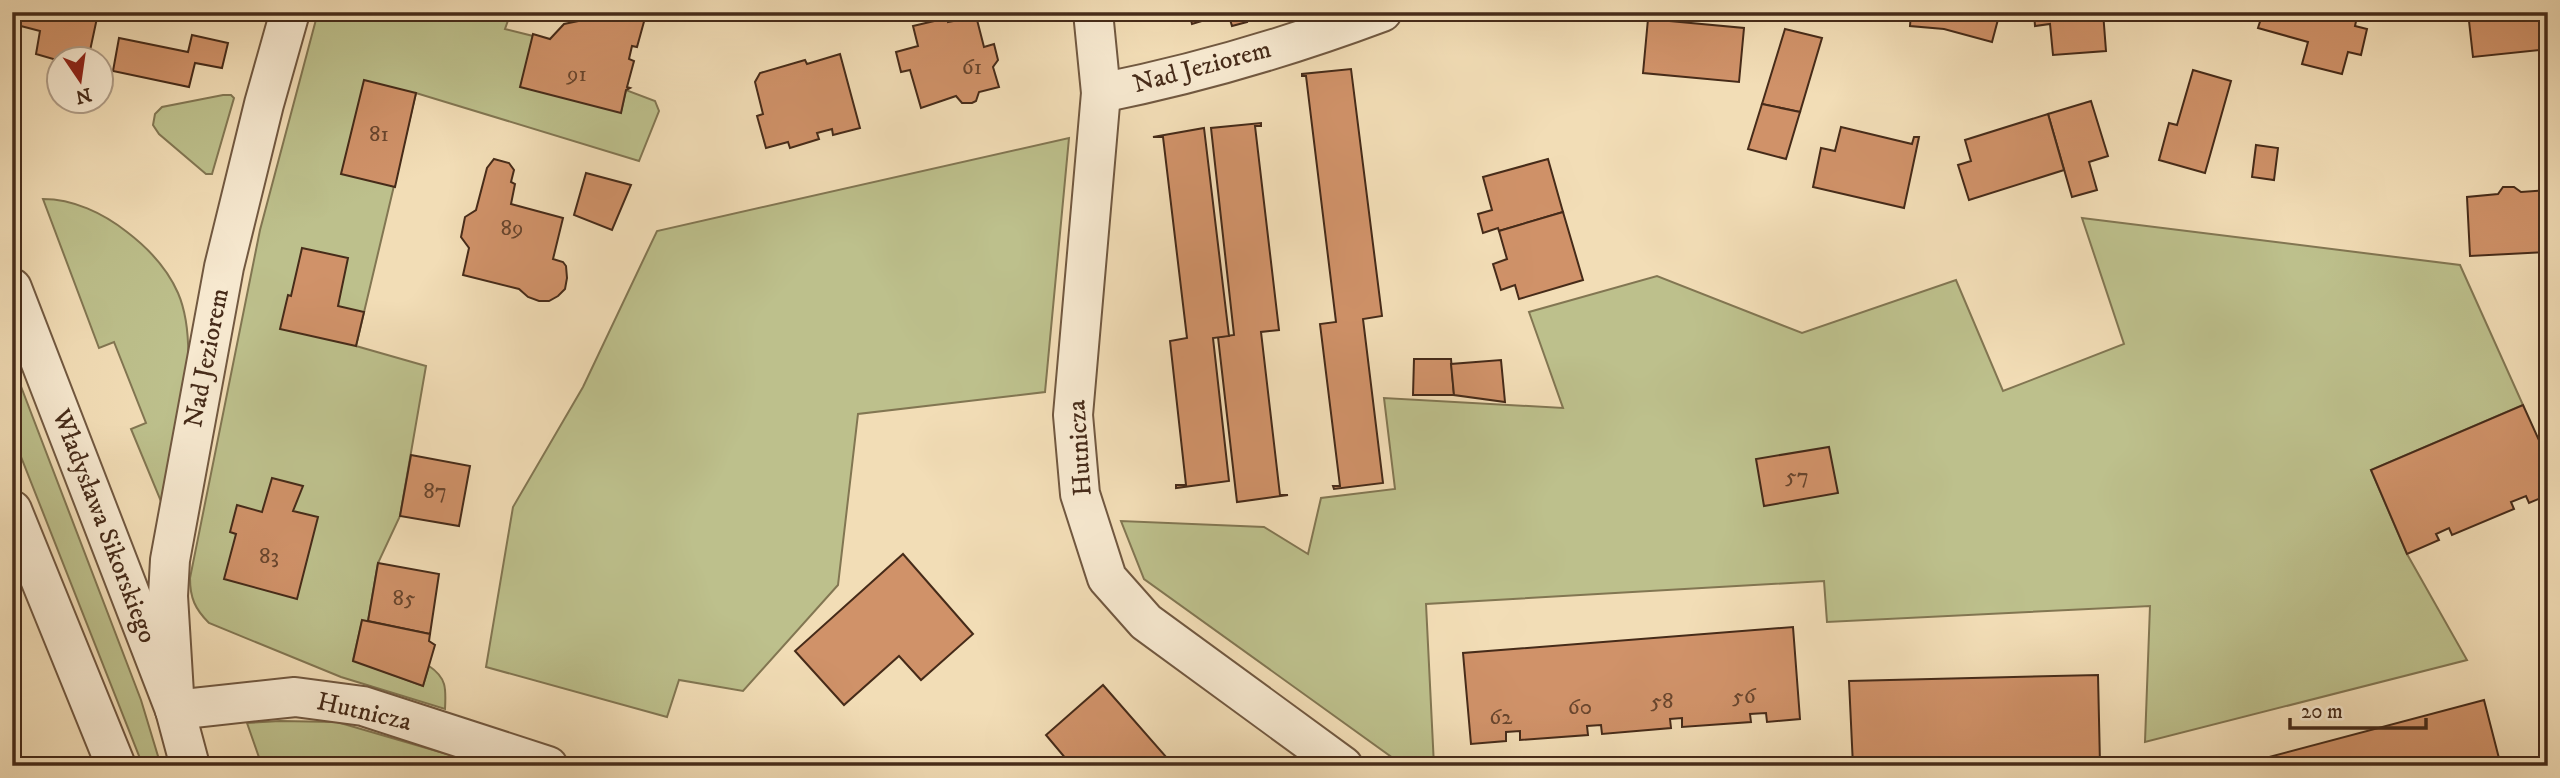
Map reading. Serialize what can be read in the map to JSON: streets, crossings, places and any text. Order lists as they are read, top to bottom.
{
  "streets": {
    "street": ["Nad Jeziorem", "Hutnicza", "Władysława Sikorskiego"]
  },
  "crossings": [
    ["Nad Jeziorem", "Hutnicza"],
    ["Nad Jeziorem", "Władysława Sikorskiego"],
    ["Hutnicza", "Władysława Sikorskiego"]
  ],
  "house_numbers": [
    "61",
    "91",
    "81",
    "89",
    "57",
    "87",
    "83",
    "85",
    "56",
    "58",
    "60",
    "62"
  ],
  "scale_bar": "20 m",
  "north": "bottom"
}
